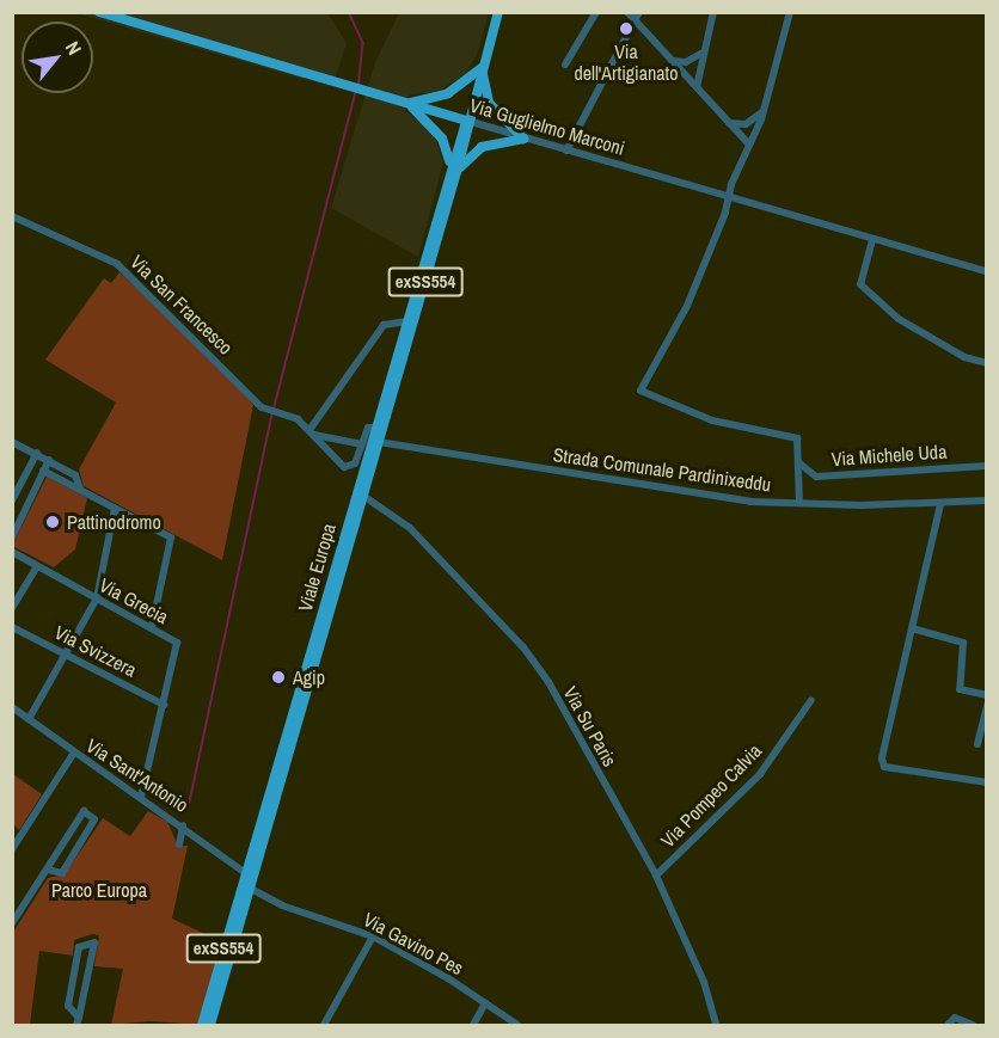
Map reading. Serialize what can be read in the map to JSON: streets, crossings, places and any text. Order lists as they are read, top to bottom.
{
  "streets": {
    "main road": ["Via Guglielmo Marconi", "exSS554", "Viale Europa"],
    "street": [
      "Via San Francesco",
      "Via Michele Uda",
      "Strada Comunale Pardinixeddu",
      "Via Grecia",
      "Via Svizzera",
      "Via Su Paris",
      "Via Sant'Antonio",
      "Via Pompeo Calvia",
      "Via Gavino Pes"
    ]
  },
  "crossings": [
    ["Via Guglielmo Marconi", "Viale Europa"],
    ["Via San Francesco", "Viale Europa"],
    ["Strada Comunale Pardinixeddu", "Viale Europa"],
    ["Viale Europa", "Via Su Paris"],
    ["Viale Europa", "Via Sant'Antonio"],
    ["Viale Europa", "Via Gavino Pes"],
    ["Via Grecia", "Via Svizzera"],
    ["Via Grecia", "Via Sant'Antonio"],
    ["Via Su Paris", "Via Pompeo Calvia"]
  ],
  "parks": ["Parco Europa"],
  "places": ["Via dell'Artigianato", "Pattinodromo", "Agip"],
  "north": "top right"
}
